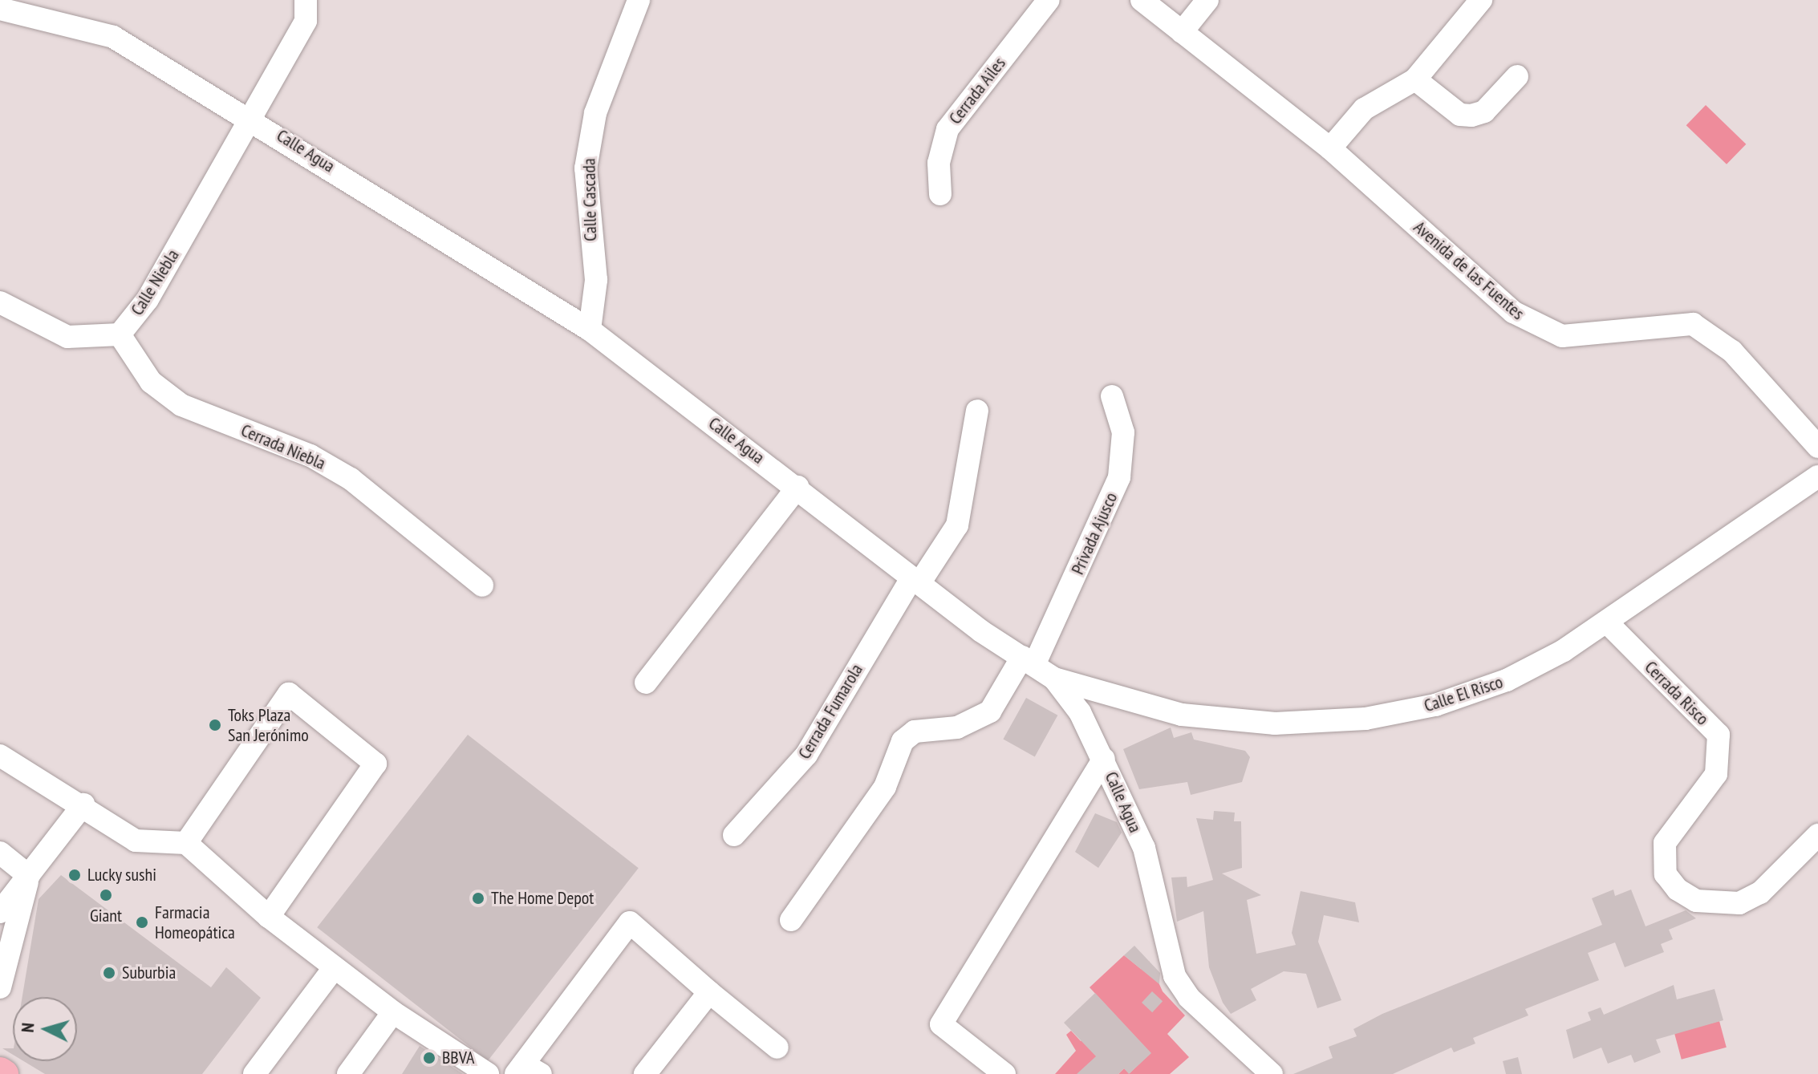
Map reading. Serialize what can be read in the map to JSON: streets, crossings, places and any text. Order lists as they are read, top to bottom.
{
  "streets": {
    "street": [
      "Cerrada Ailes",
      "Calle Agua",
      "Calle Cascada",
      "Avenida de las Fuentes",
      "Calle Niebla",
      "Cerrada Niebla",
      "Privada Ajusco",
      "Cerrada Risco",
      "Calle El Risco",
      "Cerrada Fumarola"
    ]
  },
  "crossings": [
    ["Calle Agua", "Calle Cascada"],
    ["Calle Agua", "Calle Niebla"],
    ["Calle Agua", "Privada Ajusco"],
    ["Calle Agua", "Calle El Risco"],
    ["Calle Agua", "Cerrada Fumarola"],
    ["Calle Niebla", "Cerrada Niebla"],
    ["Cerrada Risco", "Calle El Risco"]
  ],
  "places": [
    "Toks Plaza San Jerónimo",
    "Lucky sushi",
    "Giant",
    "The Home Depot",
    "Farmacia Homeopática",
    "Suburbia",
    "BBVA"
  ],
  "north": "left"
}
